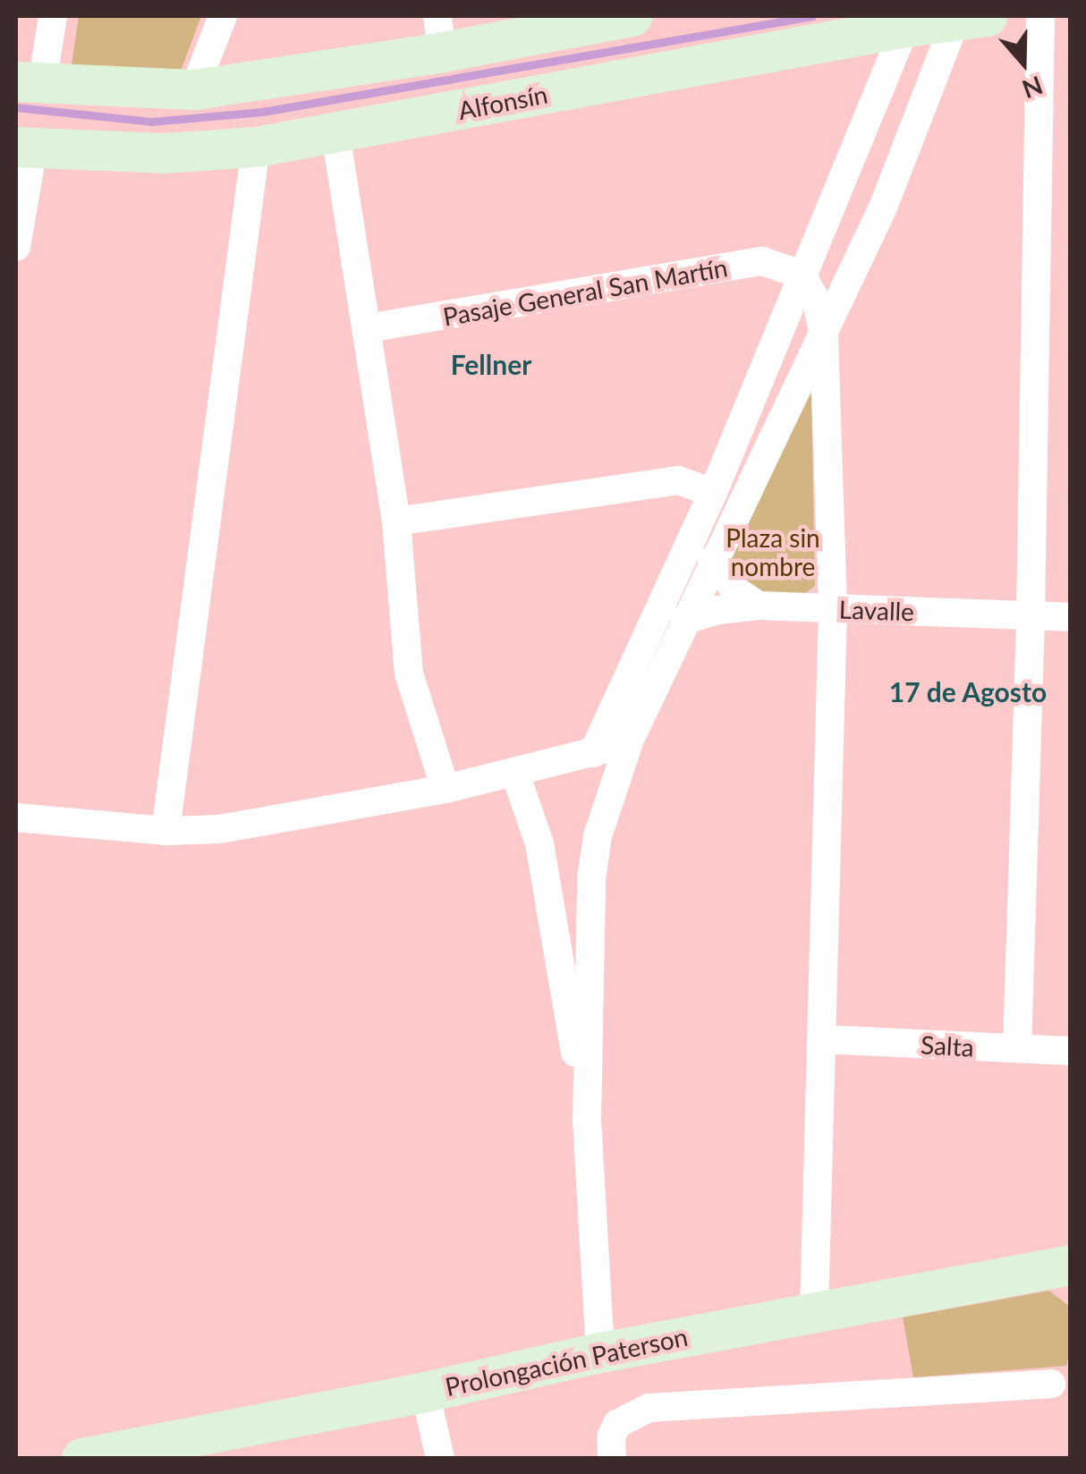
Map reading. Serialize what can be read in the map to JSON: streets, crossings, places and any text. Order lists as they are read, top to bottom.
{
  "streets": {
    "street": [
      "Alfonsín",
      "Pasaje General San Martín",
      "Lavalle",
      "Salta",
      "Prolongación Paterson"
    ]
  },
  "districts": ["Fellner", "17 de Agosto"],
  "parks": ["Plaza sin nombre"],
  "north": "bottom"
}
